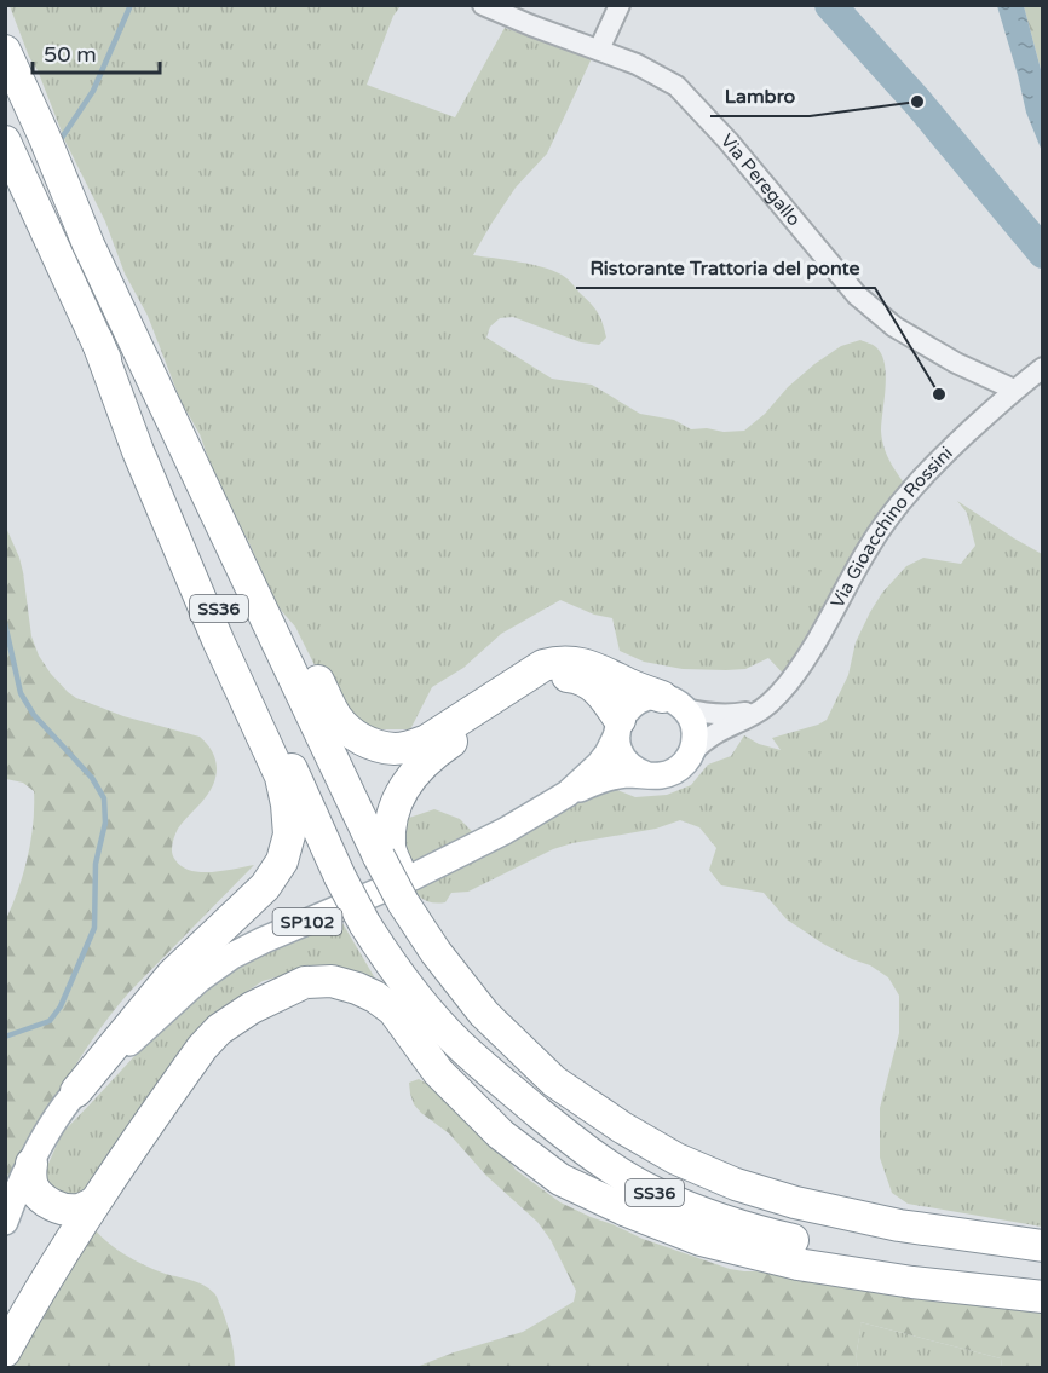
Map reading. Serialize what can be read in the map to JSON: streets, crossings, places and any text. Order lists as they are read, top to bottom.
{
  "streets": {
    "highway": ["SS36"],
    "main road": ["SP102"],
    "street": ["Via Peregallo", "Via Gioacchino Rossini"]
  },
  "crossings": [
    ["Via Peregallo", "Via Gioacchino Rossini"],
    ["Via Gioacchino Rossini", "SP102"]
  ],
  "places": ["Lambro", "Ristorante Trattoria del ponte"],
  "scale_bar": "50 m"
}
